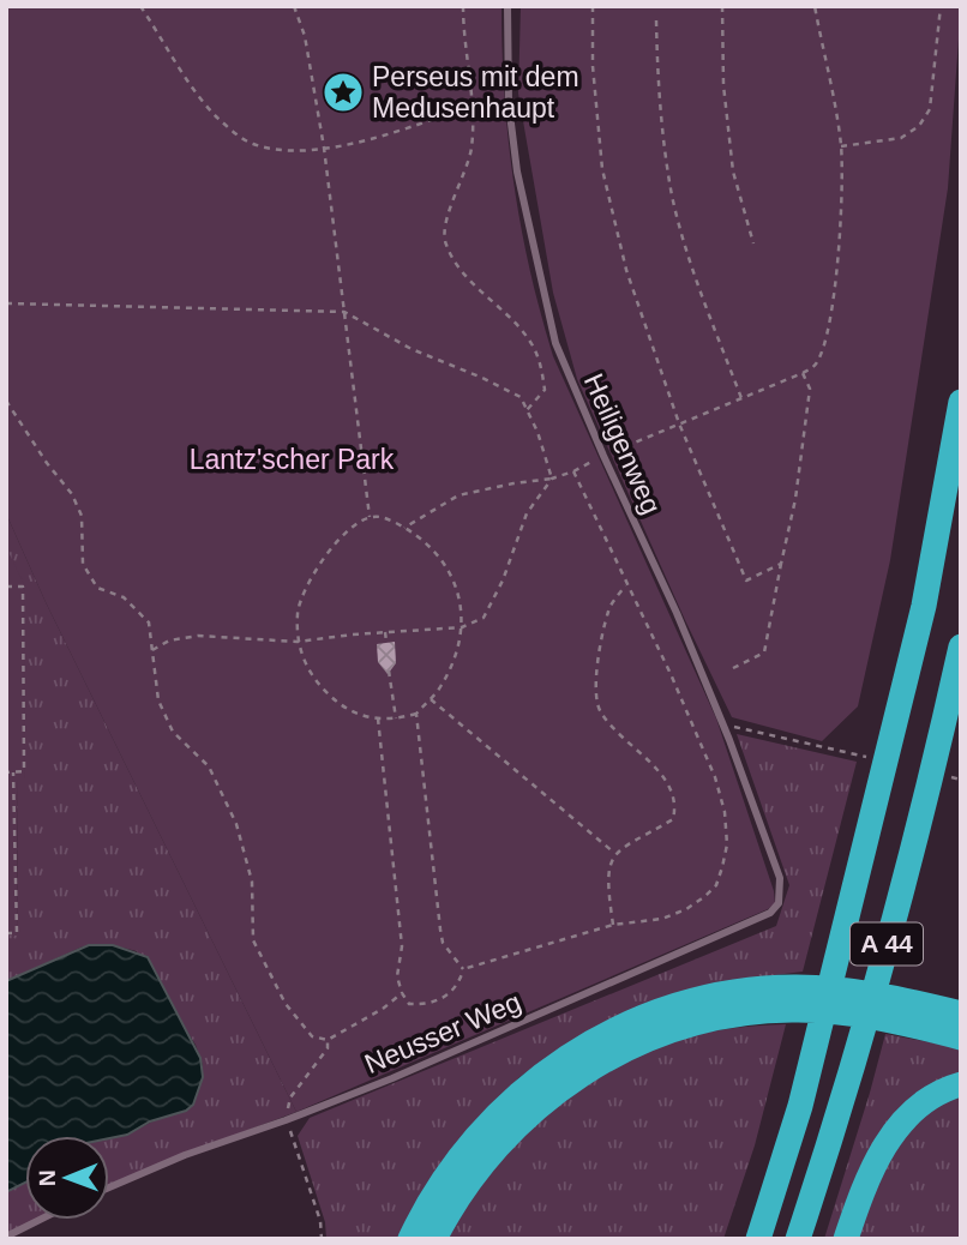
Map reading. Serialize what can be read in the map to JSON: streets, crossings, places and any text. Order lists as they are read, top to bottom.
{
  "streets": {
    "highway": ["A 44"],
    "lane": ["Heiligenweg", "Neusser Weg"]
  },
  "crossings": [
    ["Heiligenweg", "Neusser Weg"]
  ],
  "parks": ["Lantz'scher Park"],
  "places": {
    "place": ["Perseus mit dem Medusenhaupt"]
  },
  "north": "left"
}
